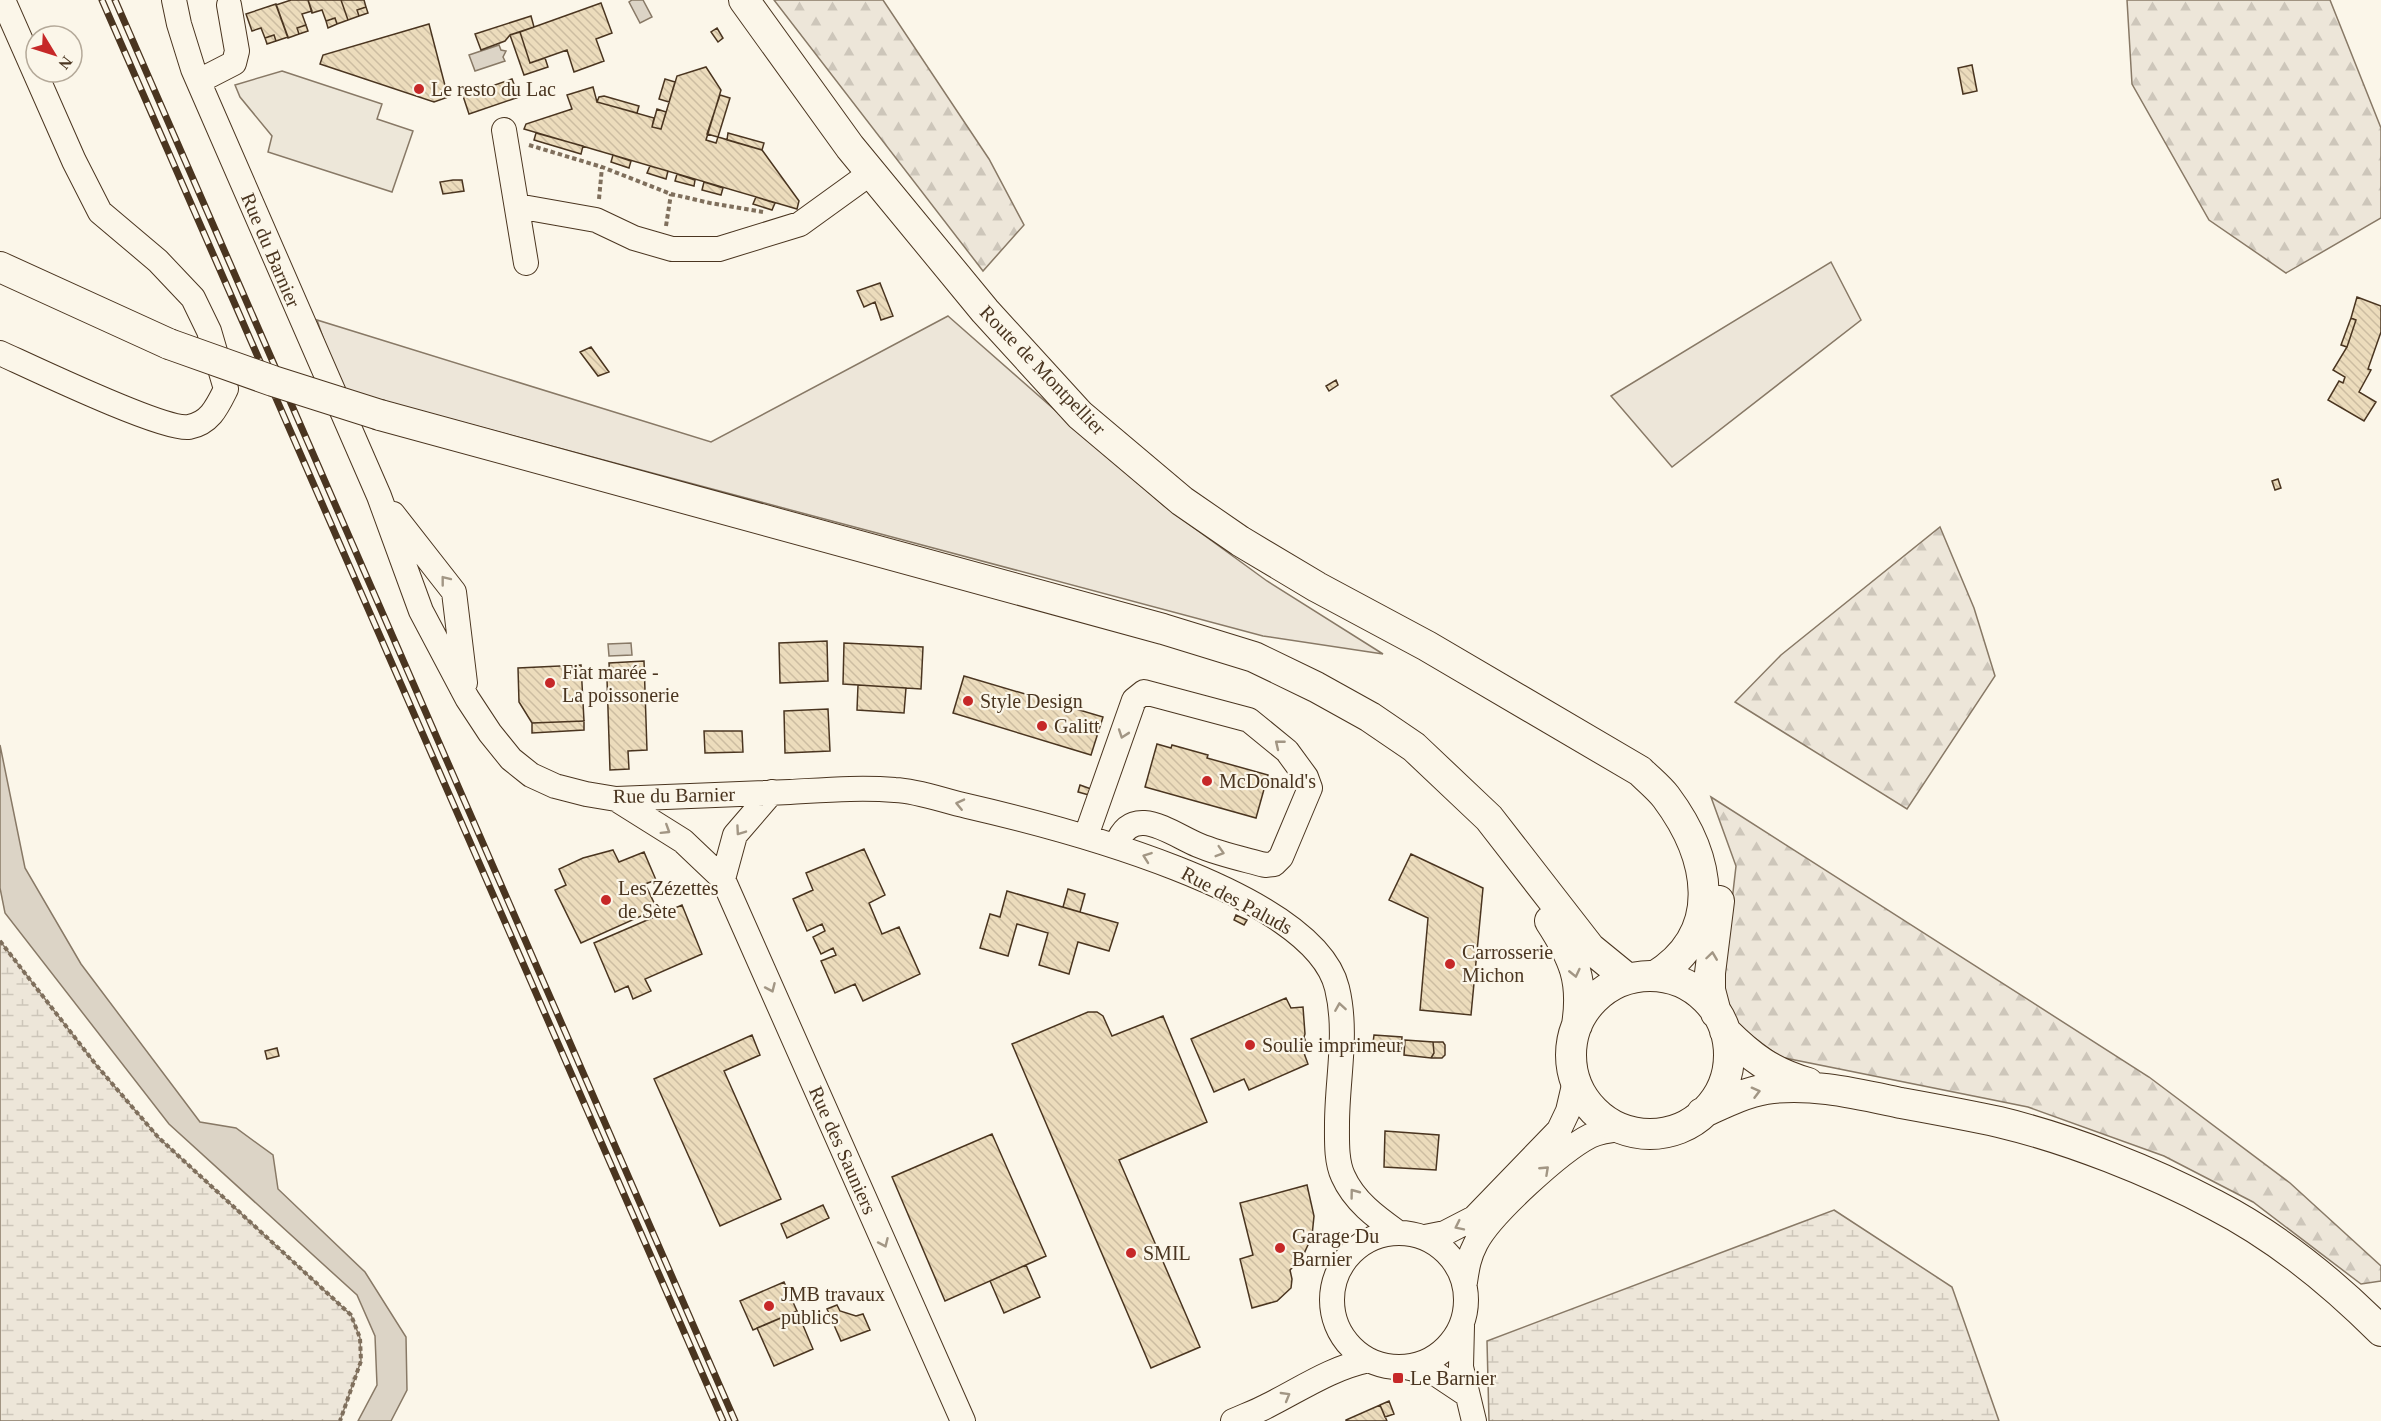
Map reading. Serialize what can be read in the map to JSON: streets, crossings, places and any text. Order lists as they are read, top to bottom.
{
  "streets": {
    "main road": ["Route de Montpellier"],
    "street": ["Rue du Barnier", "Rue des Paluds", "Rue des Sauniers"]
  },
  "crossings": [
    ["Rue du Barnier", "Rue des Paluds"],
    ["Rue du Barnier", "Rue des Sauniers"]
  ],
  "one_way": ["Rue des Paluds", "Rue des Sauniers"],
  "places": {
    "other": [
      "Le resto du Lac",
      "Fiat marée - La poissonerie",
      "Style Design",
      "Galitt",
      "McDonald's",
      "Les Zézettes de Sète",
      "Carrosserie Michon",
      "Soulie imprimeur",
      "Garage Du Barnier",
      "SMIL",
      "JMB travaux publics"
    ],
    "transit": ["Le Barnier"]
  },
  "north": "bottom right"
}
